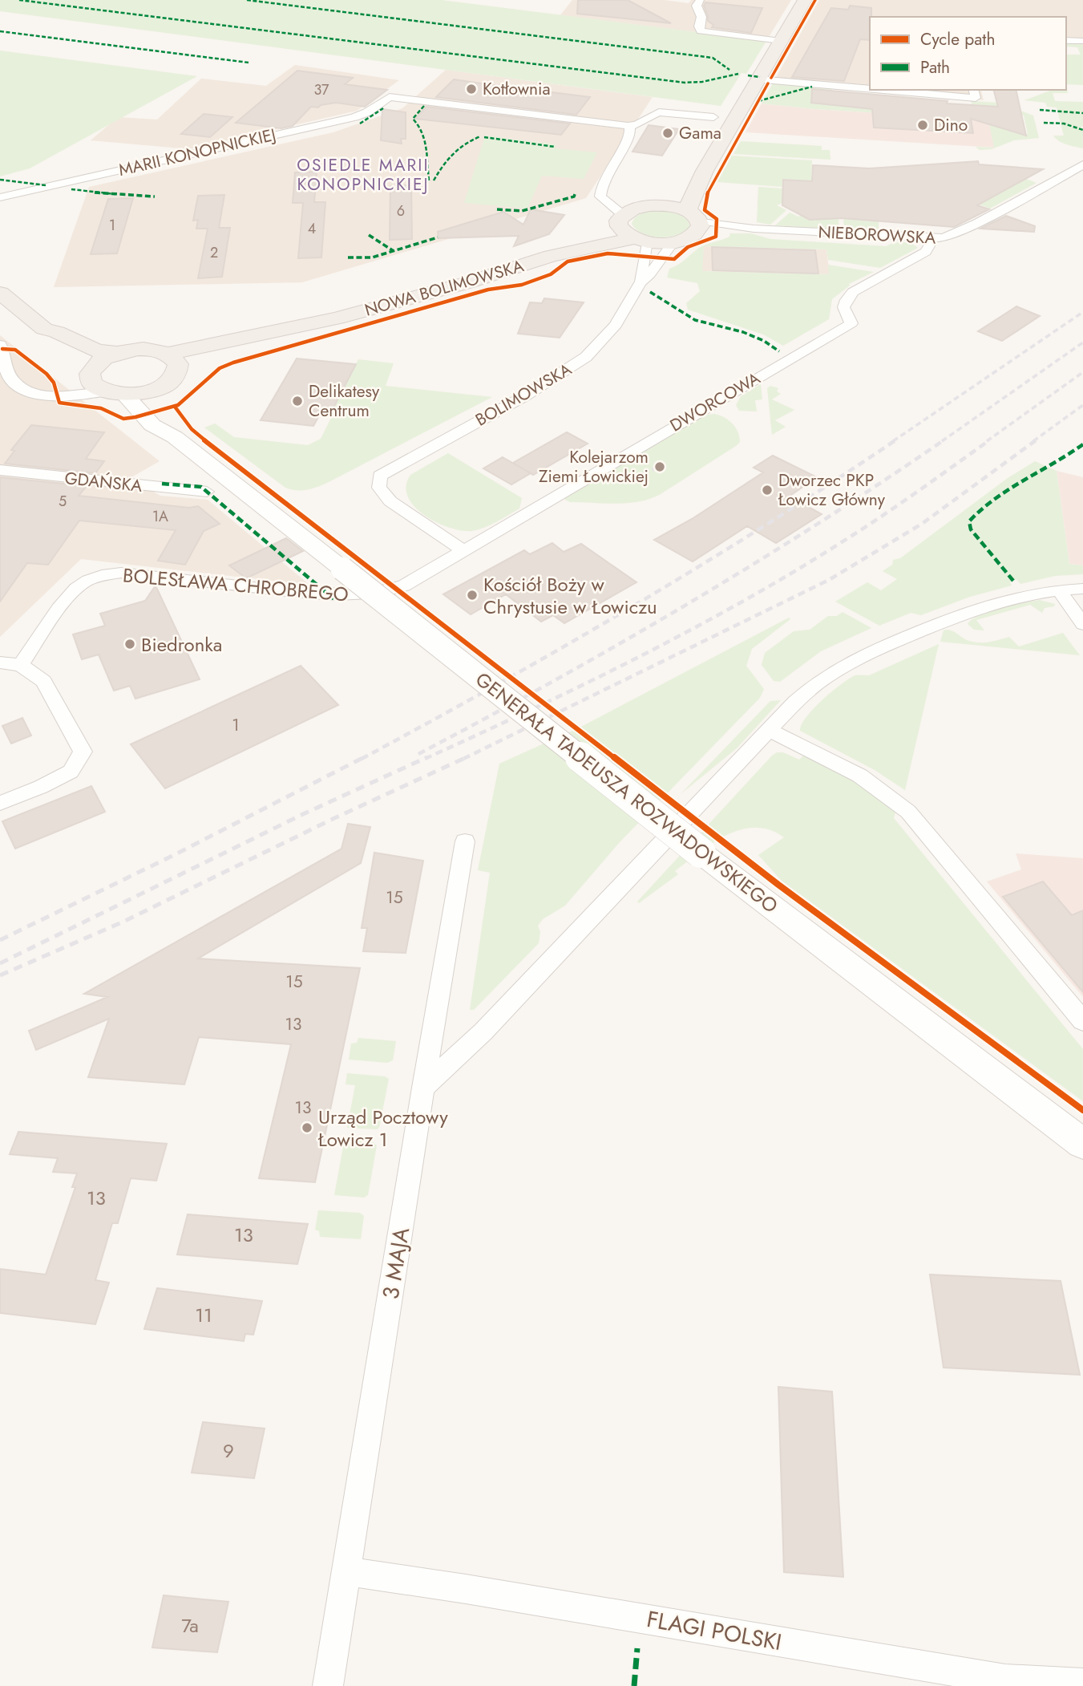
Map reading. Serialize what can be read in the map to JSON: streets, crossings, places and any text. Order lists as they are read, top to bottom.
{
  "streets": {
    "main road": ["NOWA BOLIMOWSKA"],
    "street": [
      "MARII KONOPNICKIEJ",
      "NIEBOROWSKA",
      "BOLIMOWSKA",
      "DWORCOWA",
      "GDAŃSKA",
      "BOLESŁAWA CHROBREGO",
      "GENERAŁA TADEUSZA ROZWADOWSKIEGO",
      "3 MAJA",
      "FLAGI POLSKI"
    ]
  },
  "crossings": [
    ["NIEBOROWSKA", "DWORCOWA"],
    ["NOWA BOLIMOWSKA", "BOLIMOWSKA"],
    ["NOWA BOLIMOWSKA", "GENERAŁA TADEUSZA ROZWADOWSKIEGO"],
    ["BOLIMOWSKA", "DWORCOWA"],
    ["DWORCOWA", "BOLESŁAWA CHROBREGO"],
    ["3 MAJA", "FLAGI POLSKI"]
  ],
  "districts": ["OSIEDLE MARII KONOPNICKIEJ"],
  "places": [
    "Kotłownia",
    "Dino",
    "Gama",
    "Delikatesy Centrum",
    "Kolejarzom Ziemi Łowickiej",
    "Dworzec PKP Łowicz Główny",
    "Kościół Boży w Chrystusie w Łowiczu",
    "Biedronka",
    "Urząd Pocztowy Łowicz 1"
  ],
  "house_numbers": [
    "37",
    "6",
    "1",
    "4",
    "2",
    "5",
    "1A",
    "1",
    "15",
    "15",
    "13",
    "13",
    "13",
    "13",
    "11",
    "9",
    "7a"
  ],
  "legend": ["Cycle path", "Path"]
}
